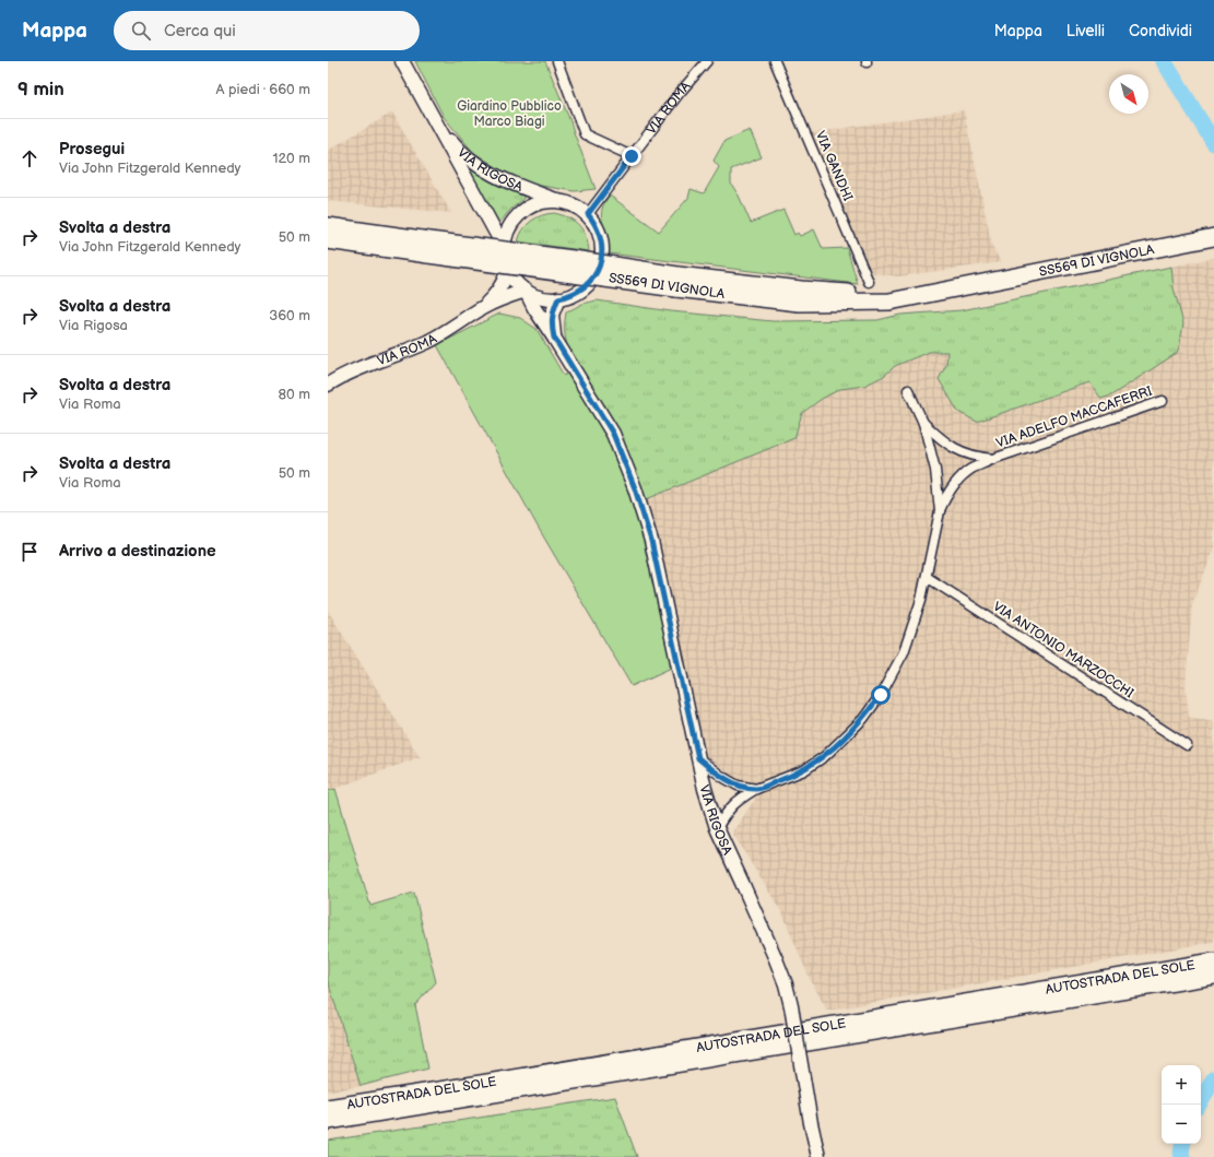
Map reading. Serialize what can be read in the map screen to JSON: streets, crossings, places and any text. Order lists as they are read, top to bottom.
{
  "streets": {
    "highway": ["SS569 DI VIGNOLA", "AUTOSTRADA DEL SOLE"],
    "main road": ["VIA ROMA", "VIA RIGOSA"],
    "street": ["VIA GANDHI", "VIA ADELFO MACCAFERRI", "VIA ANTONIO MARZOCCHI"]
  },
  "crossings": [
    ["VIA ROMA", "VIA RIGOSA"]
  ],
  "parks": ["Giardino Pubblico Marco Biagi"],
  "north": "bottom right",
  "page": {
    "header": "Mappa",
    "search": "Cerca qui",
    "nav": ["Mappa", "Livelli", "Condividi"],
    "heading": ["9 min", "A piedi · 660 m"],
    "list": [
      ["Prosegui", "Via John Fitzgerald Kennedy", "120 m"],
      ["Svolta a destra", "Via John Fitzgerald Kennedy", "50 m"],
      ["Svolta a destra", "Via Rigosa", "360 m"],
      ["Svolta a destra", "Via Roma", "80 m"],
      ["Svolta a destra", "Via Roma", "50 m"],
      "Arrivo a destinazione"
    ],
    "map_buttons": ["+", "−"]
  }
}
